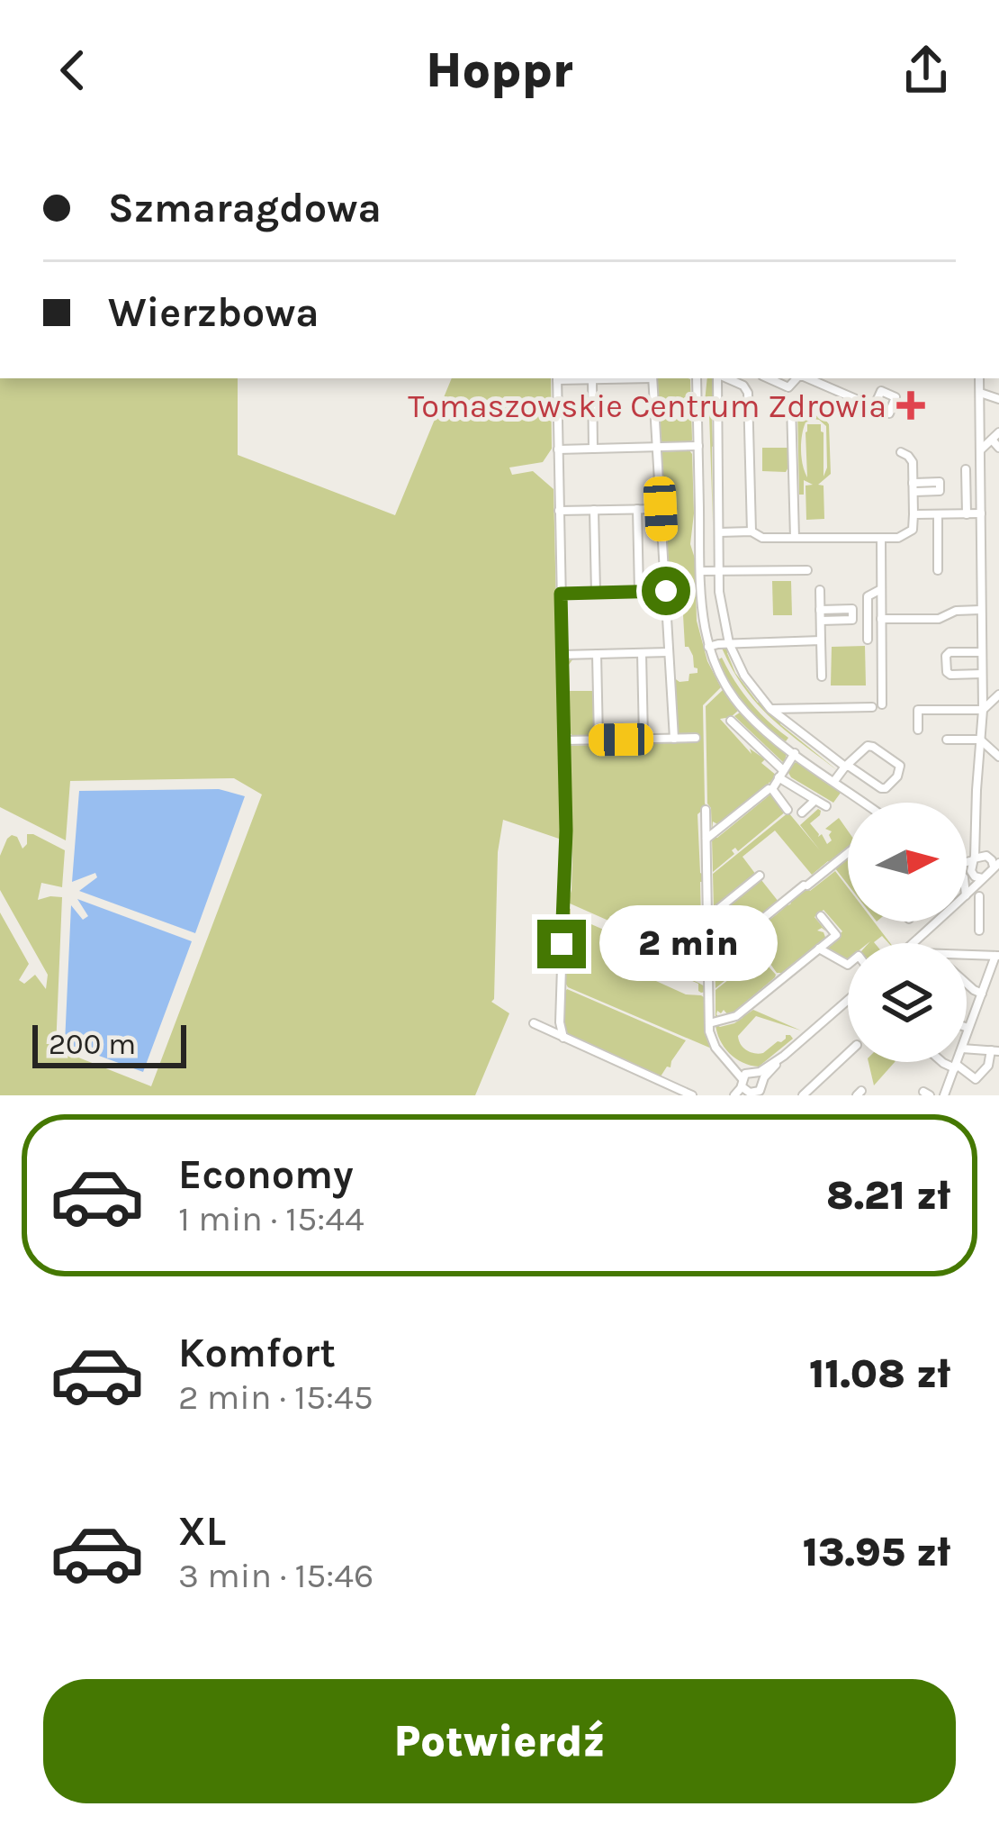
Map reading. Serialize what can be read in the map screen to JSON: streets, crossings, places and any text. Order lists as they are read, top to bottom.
{
  "places": {
    "health": ["Tomaszowskie Centrum Zdrowia"]
  },
  "scale_bar": "200 m",
  "north": "right",
  "page": {
    "header": "Hoppr",
    "banner": ["Szmaragdowa", "Wierzbowa"],
    "bubble": "2 min",
    "scale": "200 m",
    "list": [
      {
        "name": "Economy",
        "note": "1 min · 15:44",
        "value": "8.21 zł"
      },
      {
        "name": "Komfort",
        "note": "2 min · 15:45",
        "value": "11.08 zł"
      },
      {
        "name": "XL",
        "note": "3 min · 15:46",
        "value": "13.95 zł"
      }
    ],
    "buttons": "Potwierdź"
  }
}
